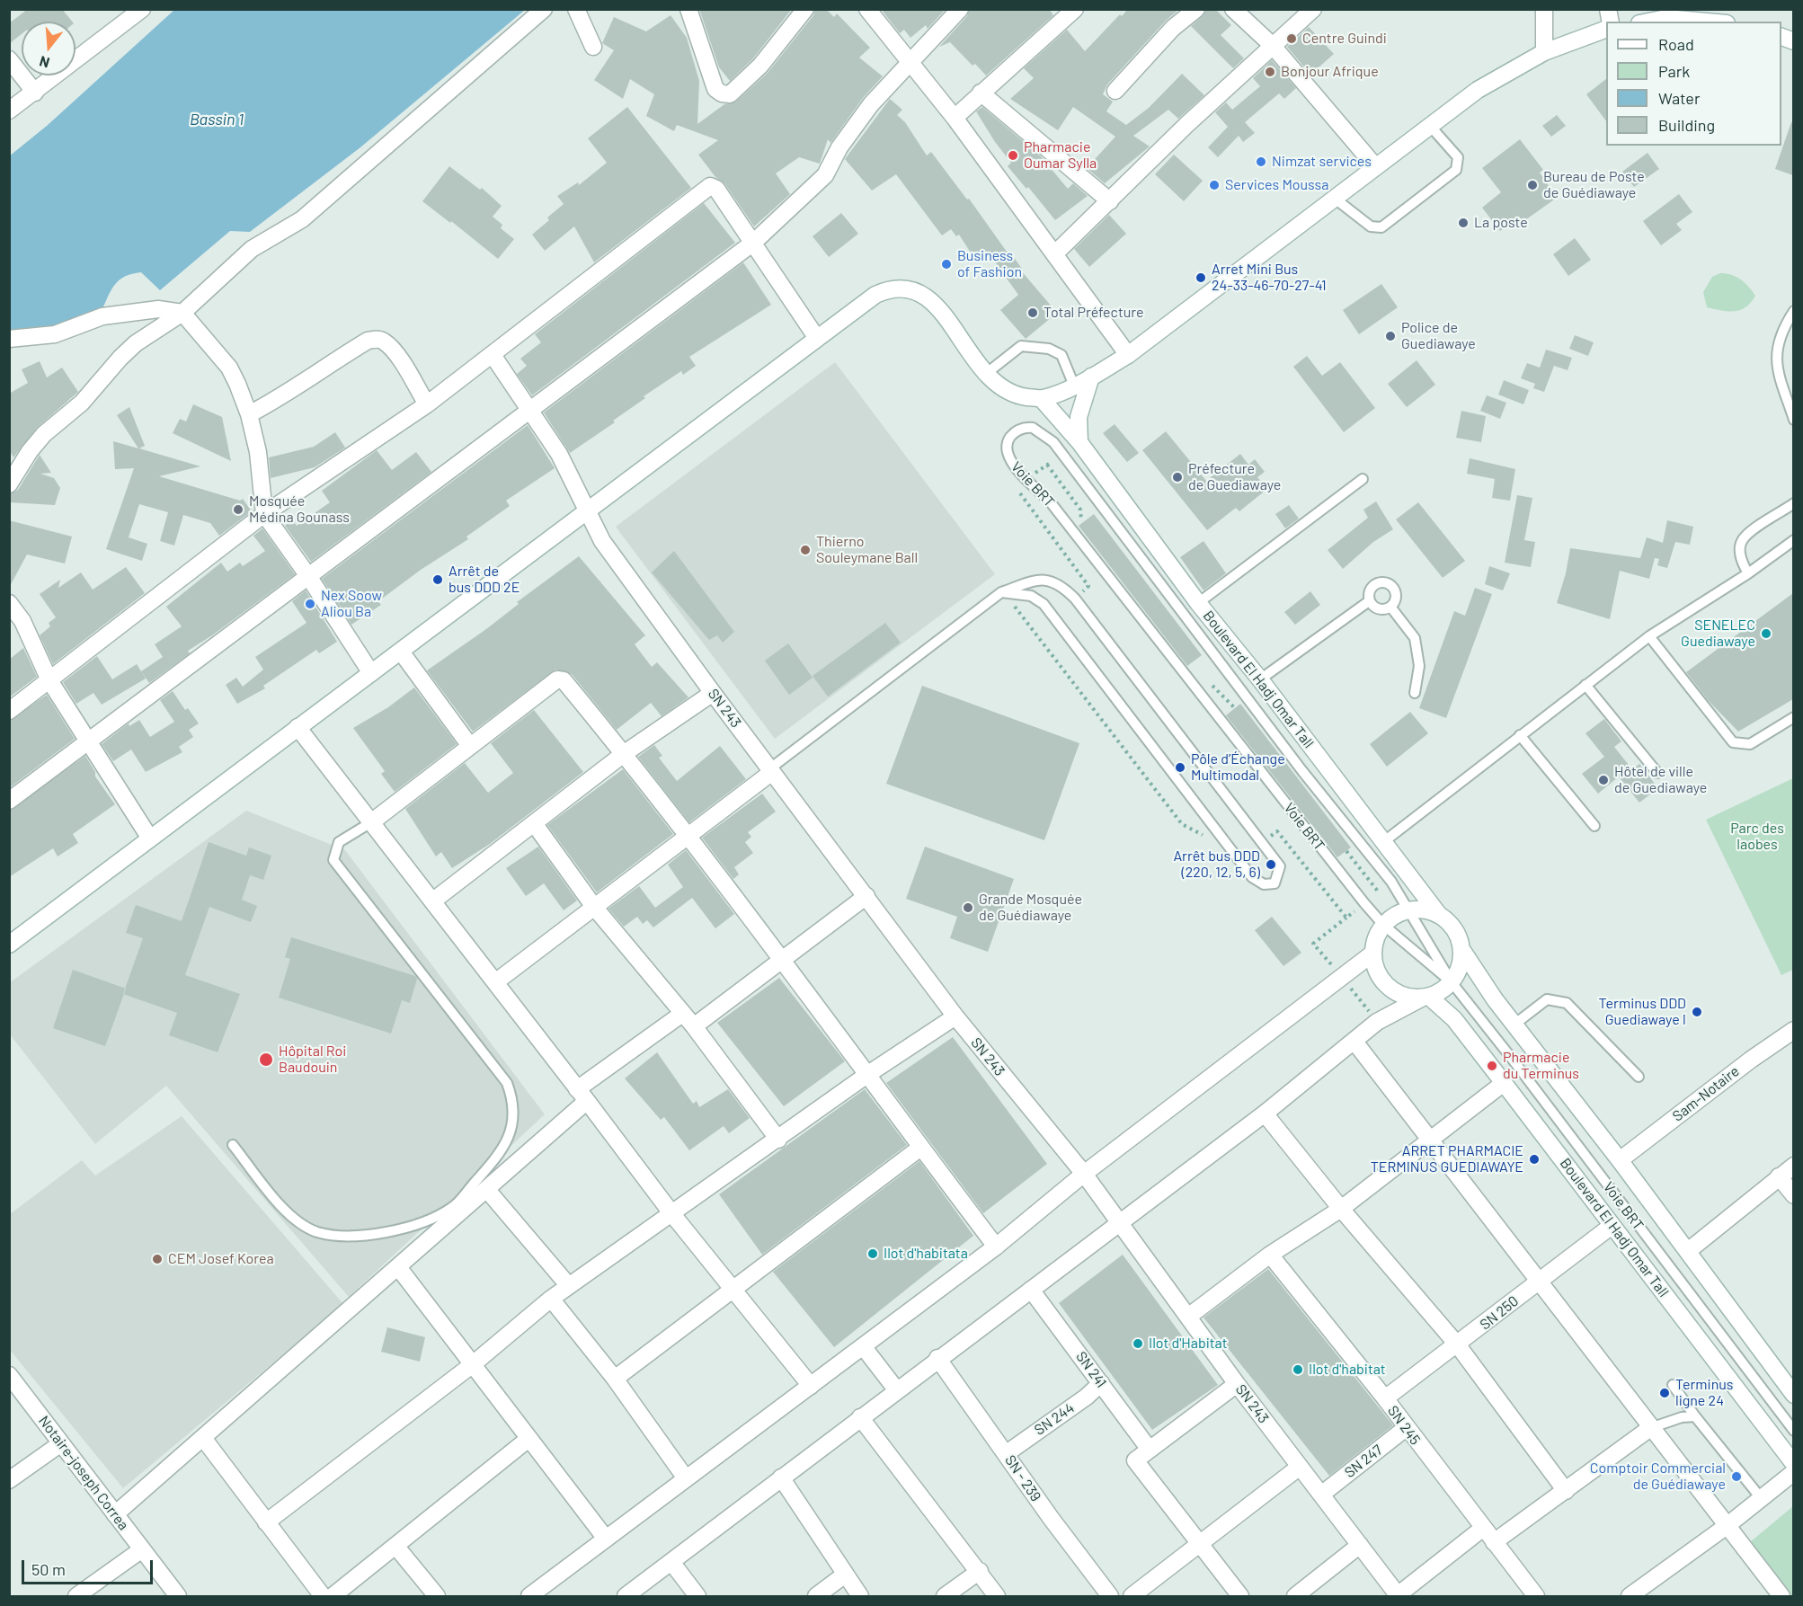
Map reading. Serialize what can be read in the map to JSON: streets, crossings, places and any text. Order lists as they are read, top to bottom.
{
  "streets": {
    "street": [
      "Boulevard El Hadj Omar Tall",
      "SN 243",
      "Sam-Notaire",
      "SN 250",
      "SN 241",
      "SN 244",
      "SN 245",
      "SN 247",
      "Notaire-joseph Correa",
      "SN - 239"
    ],
    "lane": ["Voie BRT"]
  },
  "crossings": [
    ["Boulevard El Hadj Omar Tall", "Sam-Notaire"],
    ["Boulevard El Hadj Omar Tall", "SN 250"],
    ["SN 243", "SN 247"],
    ["SN 250", "SN 245"],
    ["SN 241", "SN 244"],
    ["SN 244", "SN - 239"],
    ["SN 245", "SN 247"]
  ],
  "water": ["Bassin 1"],
  "parks": ["Parc des laobes"],
  "places": [
    "Centre Guindi",
    "Bonjour Afrique",
    "Pharmacie Oumar Sylla",
    "Nimzat services",
    "Services Moussa",
    "Bureau de Poste de Guédiawaye",
    "La poste",
    "Business of Fashion",
    "Arret Mini Bus 24-33-46-70-27-41",
    "Total Préfecture",
    "Police de Guediawaye",
    "Préfecture de Guediawaye",
    "Mosquée Médina Gounass",
    "Thierno Souleymane Ball",
    "Arrêt de bus DDD 2E",
    "Nex Soow Aliou Ba",
    "SENELEC Guediawaye",
    "Pôle d’Échange Multimodal",
    "Hôtel de ville de Guediawaye",
    "Arrêt bus DDD (220, 12, 5, 6)",
    "Grande Mosquée de Guédiawaye",
    "Terminus DDD Guediawaye I",
    "Hôpital Roi Baudouin",
    "Pharmacie du Terminus",
    "ARRET PHARMACIE TERMINUS GUEDIAWAYE",
    "Ilot d'habitata",
    "CEM Josef Korea",
    "Ilot d'Habitat",
    "Ilot d'habitat",
    "Terminus ligne 24",
    "Comptoir Commercial de Guédiawaye"
  ],
  "legend": [
    "Road",
    "Park",
    "Water",
    "Building"
  ],
  "scale_bar": "50 m",
  "north": "bottom"
}
